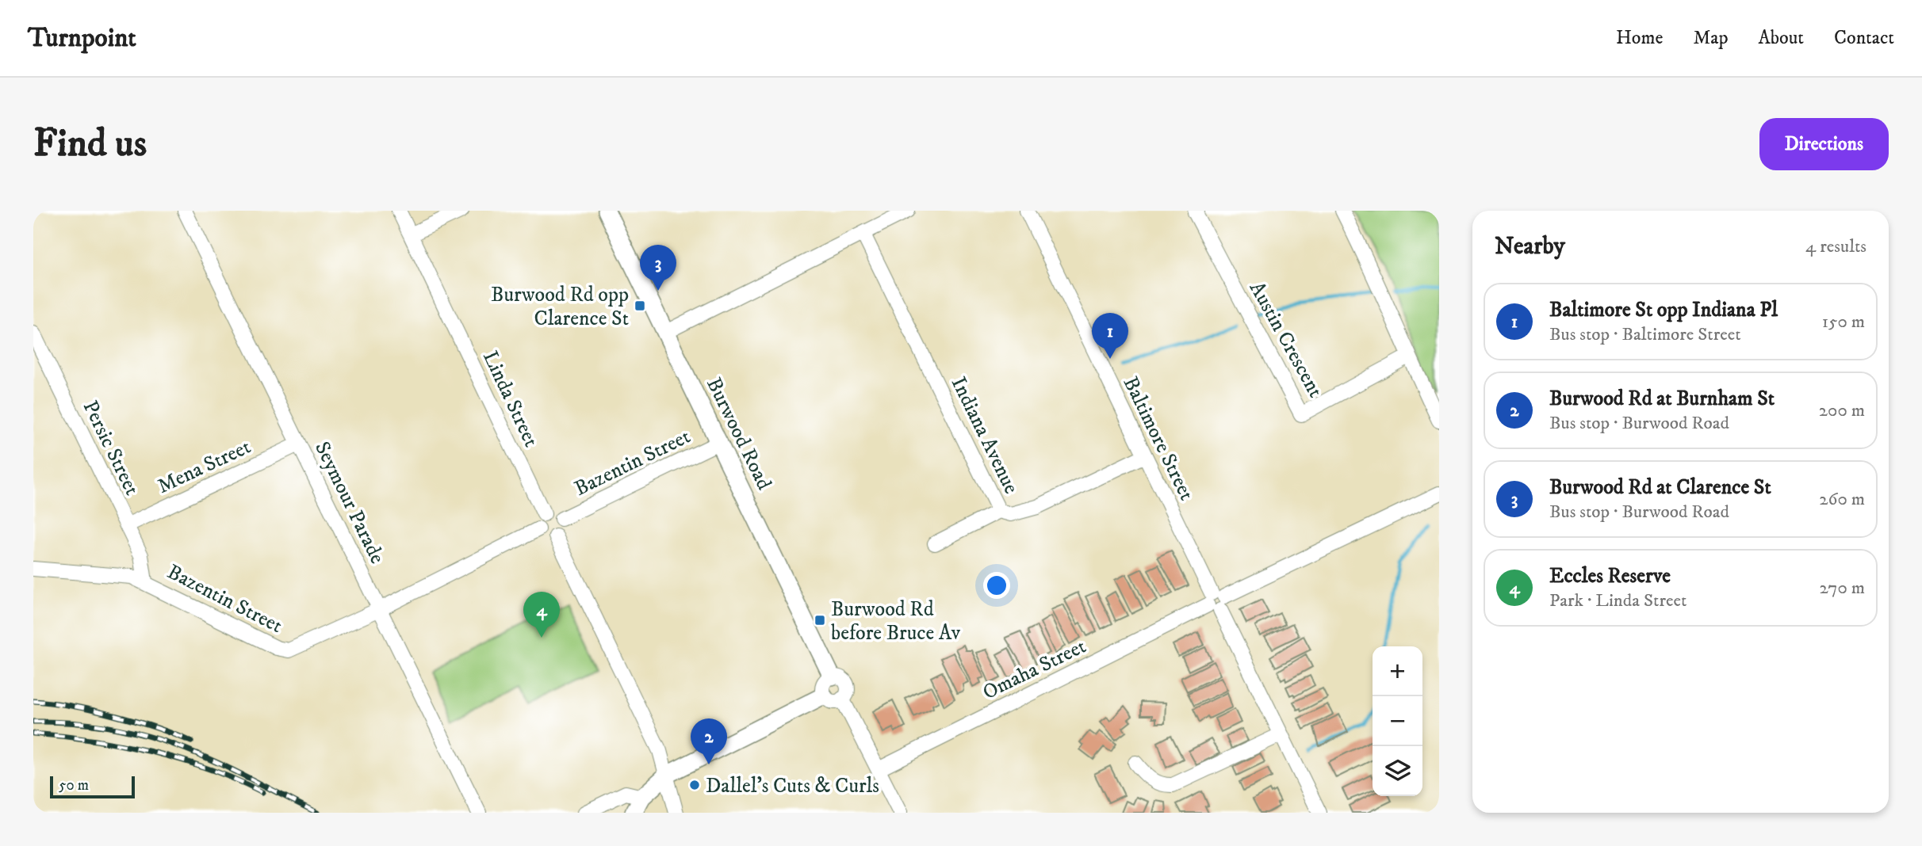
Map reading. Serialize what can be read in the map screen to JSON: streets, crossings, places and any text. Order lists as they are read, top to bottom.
{
  "streets": {
    "main road": ["Burwood Road"],
    "street": [
      "Austin Crescent",
      "Linda Street",
      "Indiana Avenue",
      "Baltimore Street",
      "Persic Street",
      "Bazentin Street",
      "Mena Street",
      "Seymour Parade",
      "Omaha Street"
    ]
  },
  "crossings": [
    ["Linda Street", "Bazentin Street"],
    ["Burwood Road", "Bazentin Street"],
    ["Indiana Avenue", "Baltimore Street"],
    ["Baltimore Street", "Omaha Street"],
    ["Persic Street", "Bazentin Street"],
    ["Persic Street", "Mena Street"],
    ["Bazentin Street", "Seymour Parade"],
    ["Mena Street", "Seymour Parade"]
  ],
  "places": {
    "transit": ["Burwood Rd opp Clarence St", "Burwood Rd before Bruce Av"],
    "other": ["Dallel's Cuts & Curls"]
  },
  "scale_bar": "50 m",
  "page": {
    "header": "Turnpoint",
    "nav": [
      "Home",
      "Map",
      "About",
      "Contact"
    ],
    "buttons": "Directions",
    "title": "Find us",
    "heading": ["Nearby", "4 results"],
    "pins": [
      "3",
      "1",
      "4",
      "2"
    ],
    "list": [
      {
        "mark": "1",
        "name": "Baltimore St opp Indiana Pl",
        "note": "Bus stop · Baltimore Street",
        "value": "150 m"
      },
      {
        "mark": "2",
        "name": "Burwood Rd at Burnham St",
        "note": "Bus stop · Burwood Road",
        "value": "200 m"
      },
      {
        "mark": "3",
        "name": "Burwood Rd at Clarence St",
        "note": "Bus stop · Burwood Road",
        "value": "260 m"
      },
      {
        "mark": "4",
        "name": "Eccles Reserve",
        "note": "Park · Linda Street",
        "value": "270 m"
      }
    ],
    "map_buttons": ["+", "−"],
    "scale": "50 m"
  }
}
